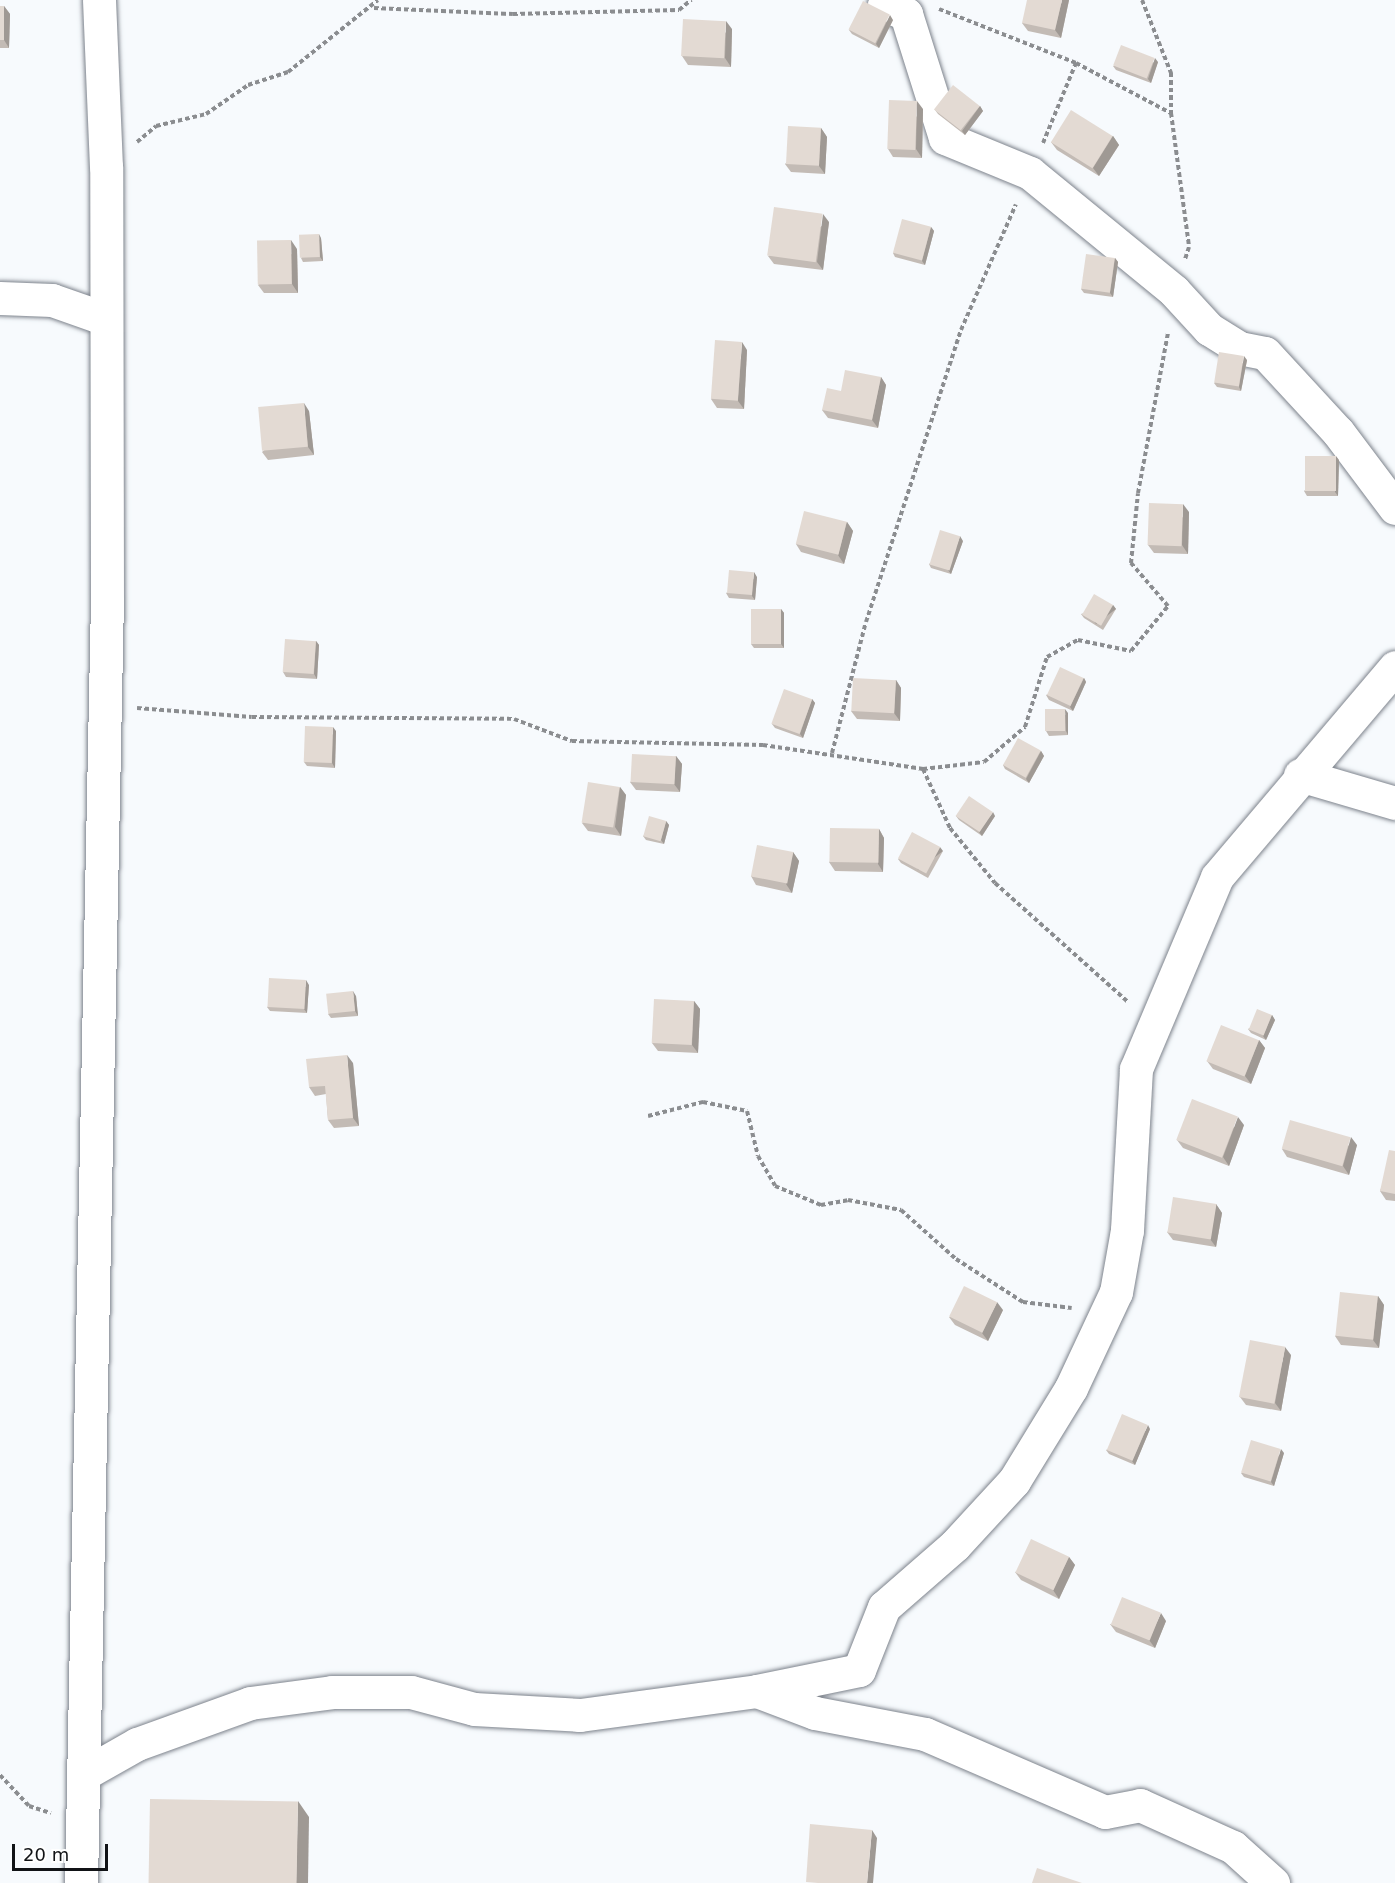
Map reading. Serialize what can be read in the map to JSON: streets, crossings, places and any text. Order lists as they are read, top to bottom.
{
  "scale_bar": "20 m"
}
